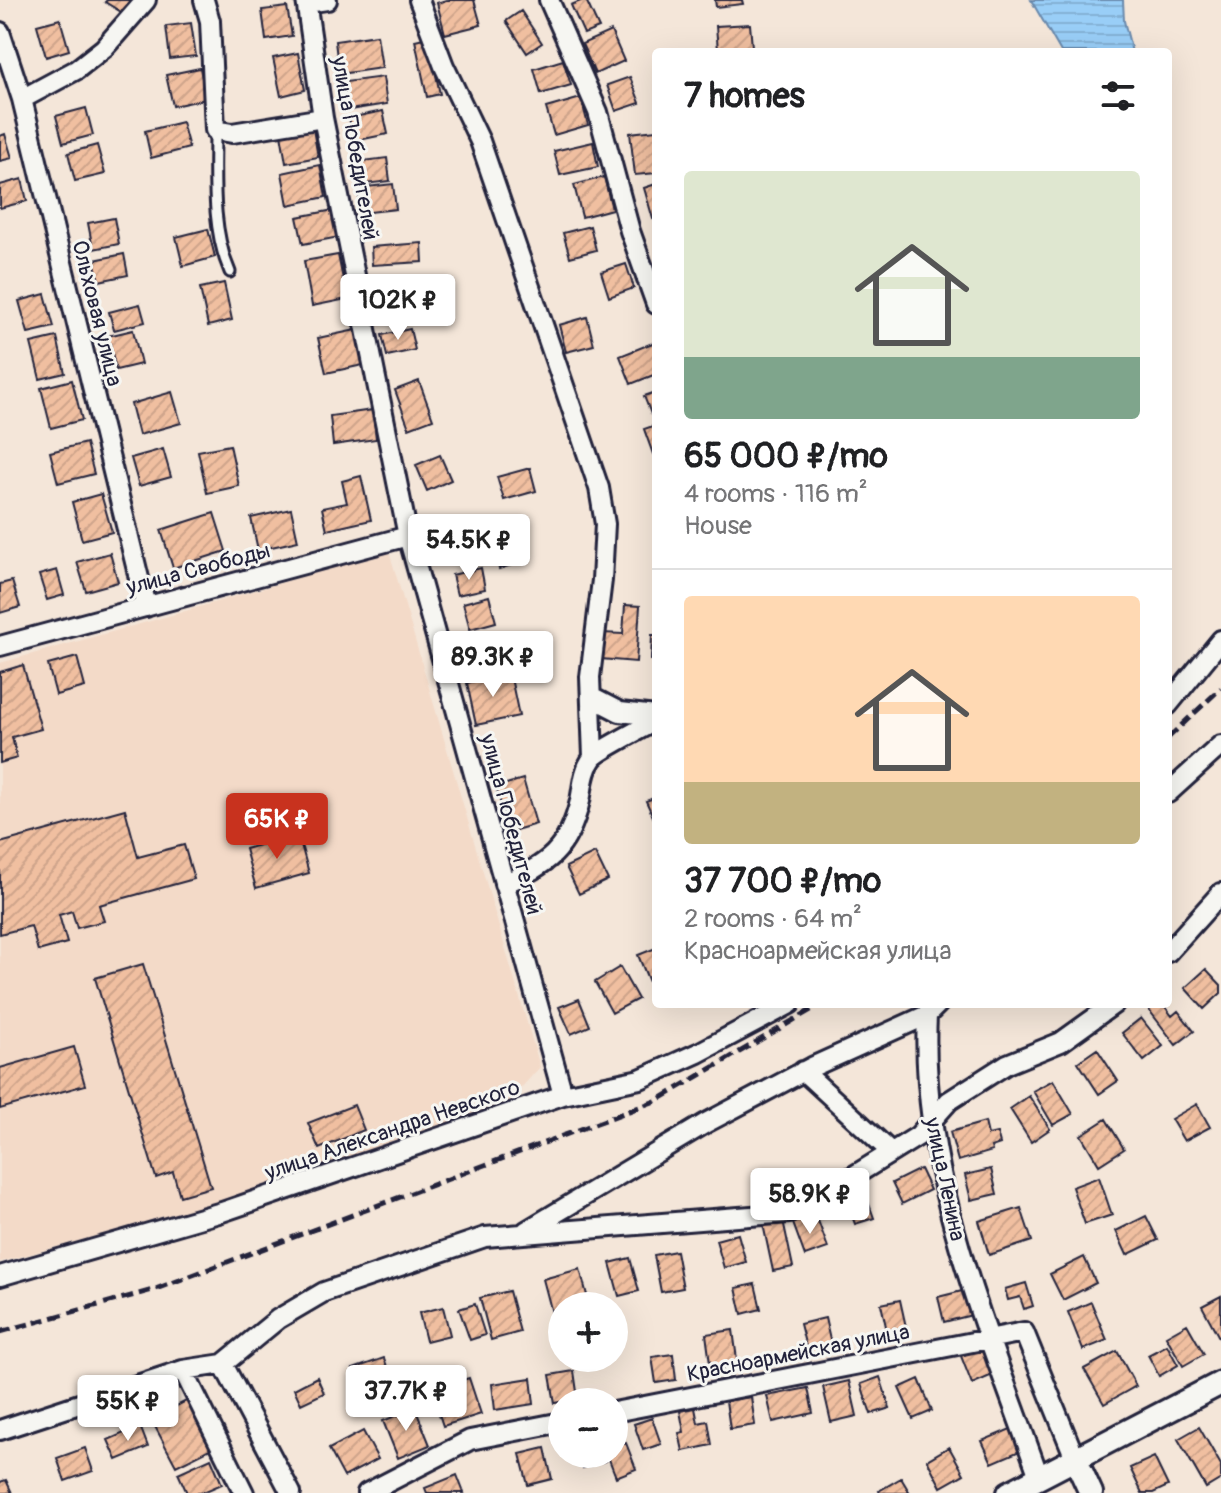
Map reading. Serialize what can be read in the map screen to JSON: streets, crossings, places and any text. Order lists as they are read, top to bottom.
{
  "streets": {
    "street": [
      "улица Победителей",
      "Ольховая улица",
      "улица Свободы",
      "улица Александра Невского",
      "улица Ленина",
      "Красноармейская улица"
    ]
  },
  "crossings": [
    ["улица Победителей", "улица Свободы"],
    ["улица Победителей", "улица Александра Невского"],
    ["Ольховая улица", "улица Свободы"],
    ["улица Ленина", "Красноармейская улица"]
  ],
  "page": {
    "heading": "7 homes",
    "list": [
      {
        "name": "65 000 ₽/mo",
        "note": "4 rooms · 116 m² · House"
      },
      {
        "name": "37 700 ₽/mo",
        "note": "2 rooms · 64 m² · Красноармейская улица"
      }
    ],
    "price": [
      "102K ₽",
      "54.5K ₽",
      "89.3K ₽",
      "65K ₽",
      "58.9K ₽",
      "37.7K ₽",
      "55K ₽"
    ],
    "map_buttons": ["+", "−"]
  }
}
